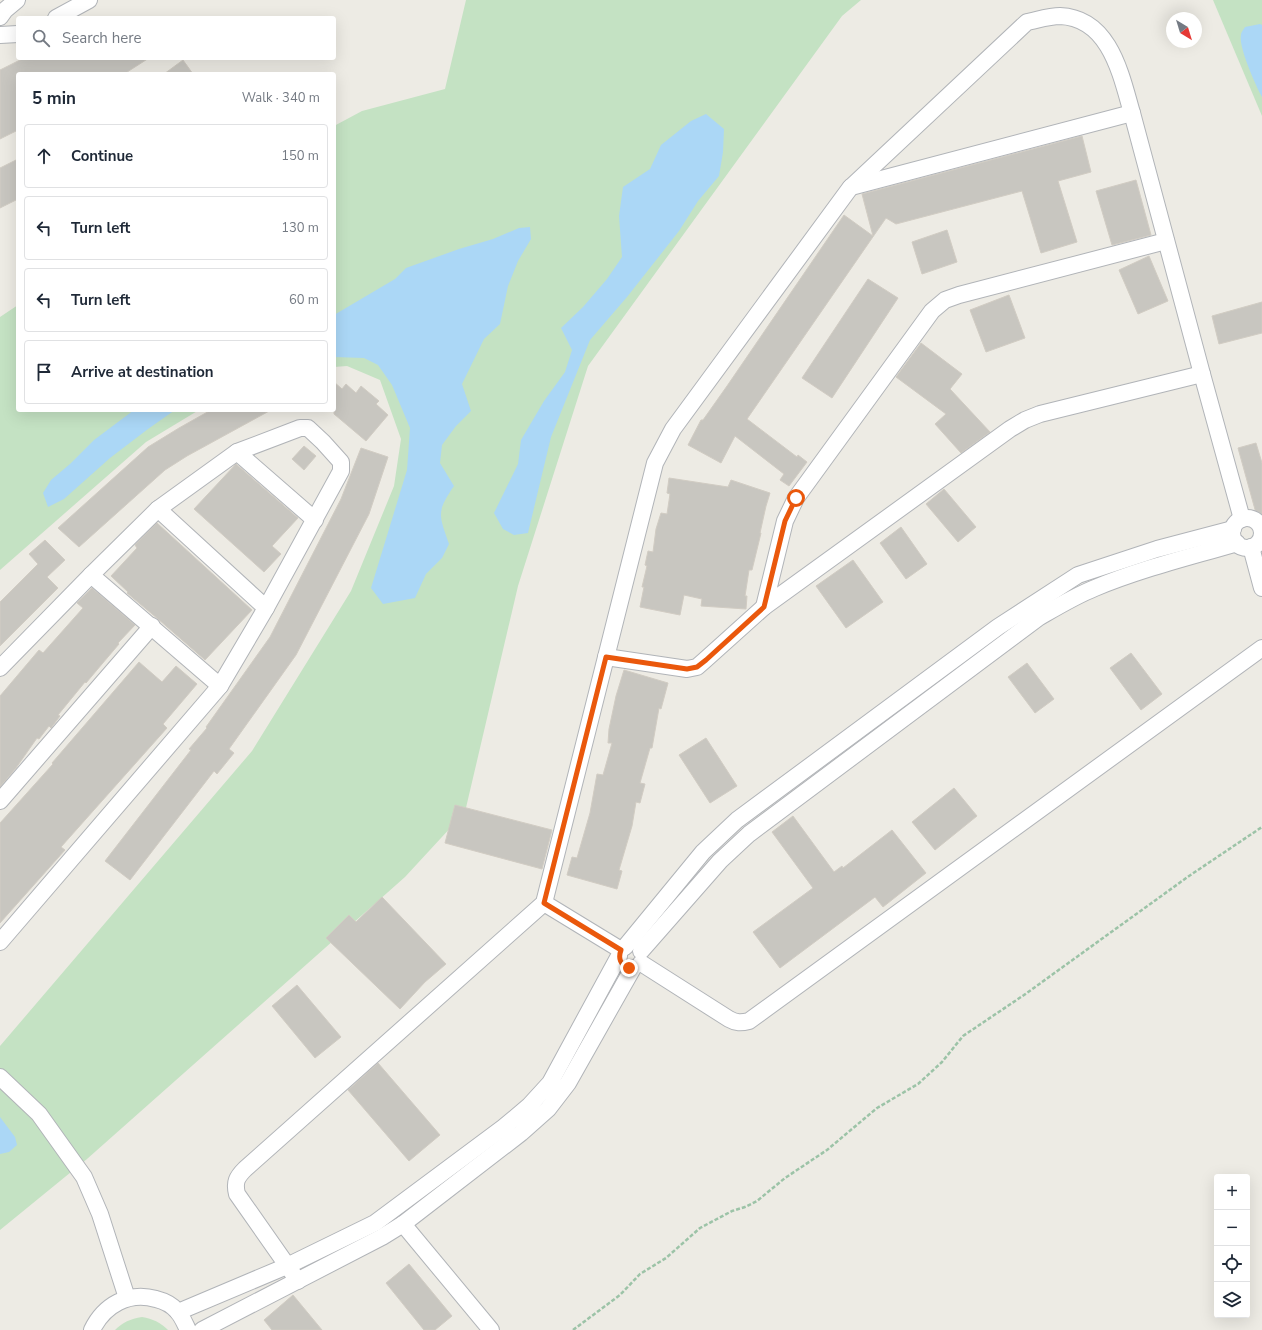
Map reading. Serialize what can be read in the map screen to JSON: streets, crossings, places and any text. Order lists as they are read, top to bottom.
{
  "north": "bottom right",
  "page": {
    "search": "Search here",
    "heading": ["5 min", "Walk · 340 m"],
    "list": [
      ["Continue", "150 m"],
      ["Turn left", "130 m"],
      ["Turn left", "60 m"],
      "Arrive at destination"
    ],
    "map_buttons": ["+", "−"]
  }
}
